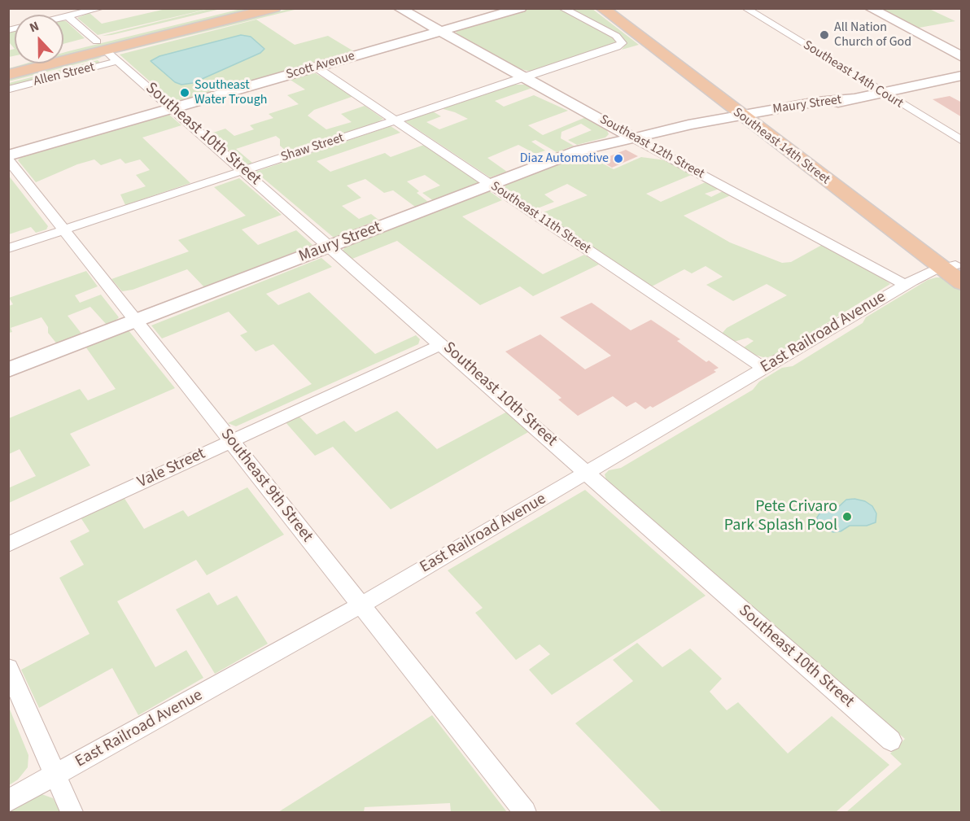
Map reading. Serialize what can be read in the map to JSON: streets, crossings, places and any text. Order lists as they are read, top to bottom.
{
  "streets": {
    "main road": ["Southeast 14th Street"],
    "street": [
      "Scott Avenue",
      "Southeast 14th Court",
      "Maury Street",
      "Southeast 10th Street",
      "Southeast 12th Street",
      "Shaw Street",
      "Southeast 11th Street",
      "East Railroad Avenue",
      "Vale Street",
      "Southeast 9th Street"
    ]
  },
  "crossings": [
    ["Scott Avenue", "Southeast 10th Street"],
    ["Scott Avenue", "Southeast 12th Street"],
    ["Scott Avenue", "Southeast 11th Street"],
    ["Scott Avenue", "Southeast 9th Street"],
    ["Southeast 14th Court", "Maury Street"],
    ["Maury Street", "Southeast 10th Street"],
    ["Maury Street", "Southeast 14th Street"],
    ["Maury Street", "Southeast 12th Street"],
    ["Maury Street", "Southeast 11th Street"],
    ["Maury Street", "Southeast 9th Street"],
    ["Southeast 10th Street", "Shaw Street"],
    ["Southeast 10th Street", "East Railroad Avenue"],
    ["Southeast 10th Street", "Vale Street"],
    ["Southeast 14th Street", "East Railroad Avenue"],
    ["Southeast 12th Street", "Shaw Street"],
    ["Southeast 12th Street", "East Railroad Avenue"],
    ["Shaw Street", "Southeast 11th Street"],
    ["Shaw Street", "Southeast 9th Street"],
    ["Southeast 11th Street", "East Railroad Avenue"],
    ["East Railroad Avenue", "Southeast 9th Street"],
    ["Vale Street", "Southeast 9th Street"]
  ],
  "places": [
    "All Nation Church of God",
    "Southeast Water Trough",
    "Diaz Automotive",
    "Pete Crivaro Park Splash Pool"
  ],
  "north": "top"
}
